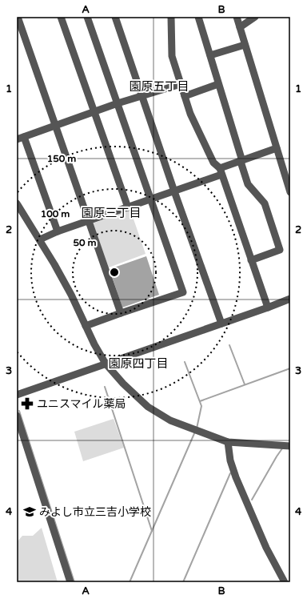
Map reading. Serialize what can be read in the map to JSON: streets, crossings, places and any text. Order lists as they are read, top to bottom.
{
  "districts": ["園原五丁目", "園原三丁目", "園原四丁目"],
  "places": {
    "pharmacy": ["ユニスマイル薬局"],
    "school or university": ["みよし市立三吉小学校"]
  },
  "grid": {
    "columns": ["A", "B"],
    "rows": [
      "1",
      "2",
      "3",
      "4"
    ]
  },
  "rings": ["150 m", "100 m", "50 m"]
}
